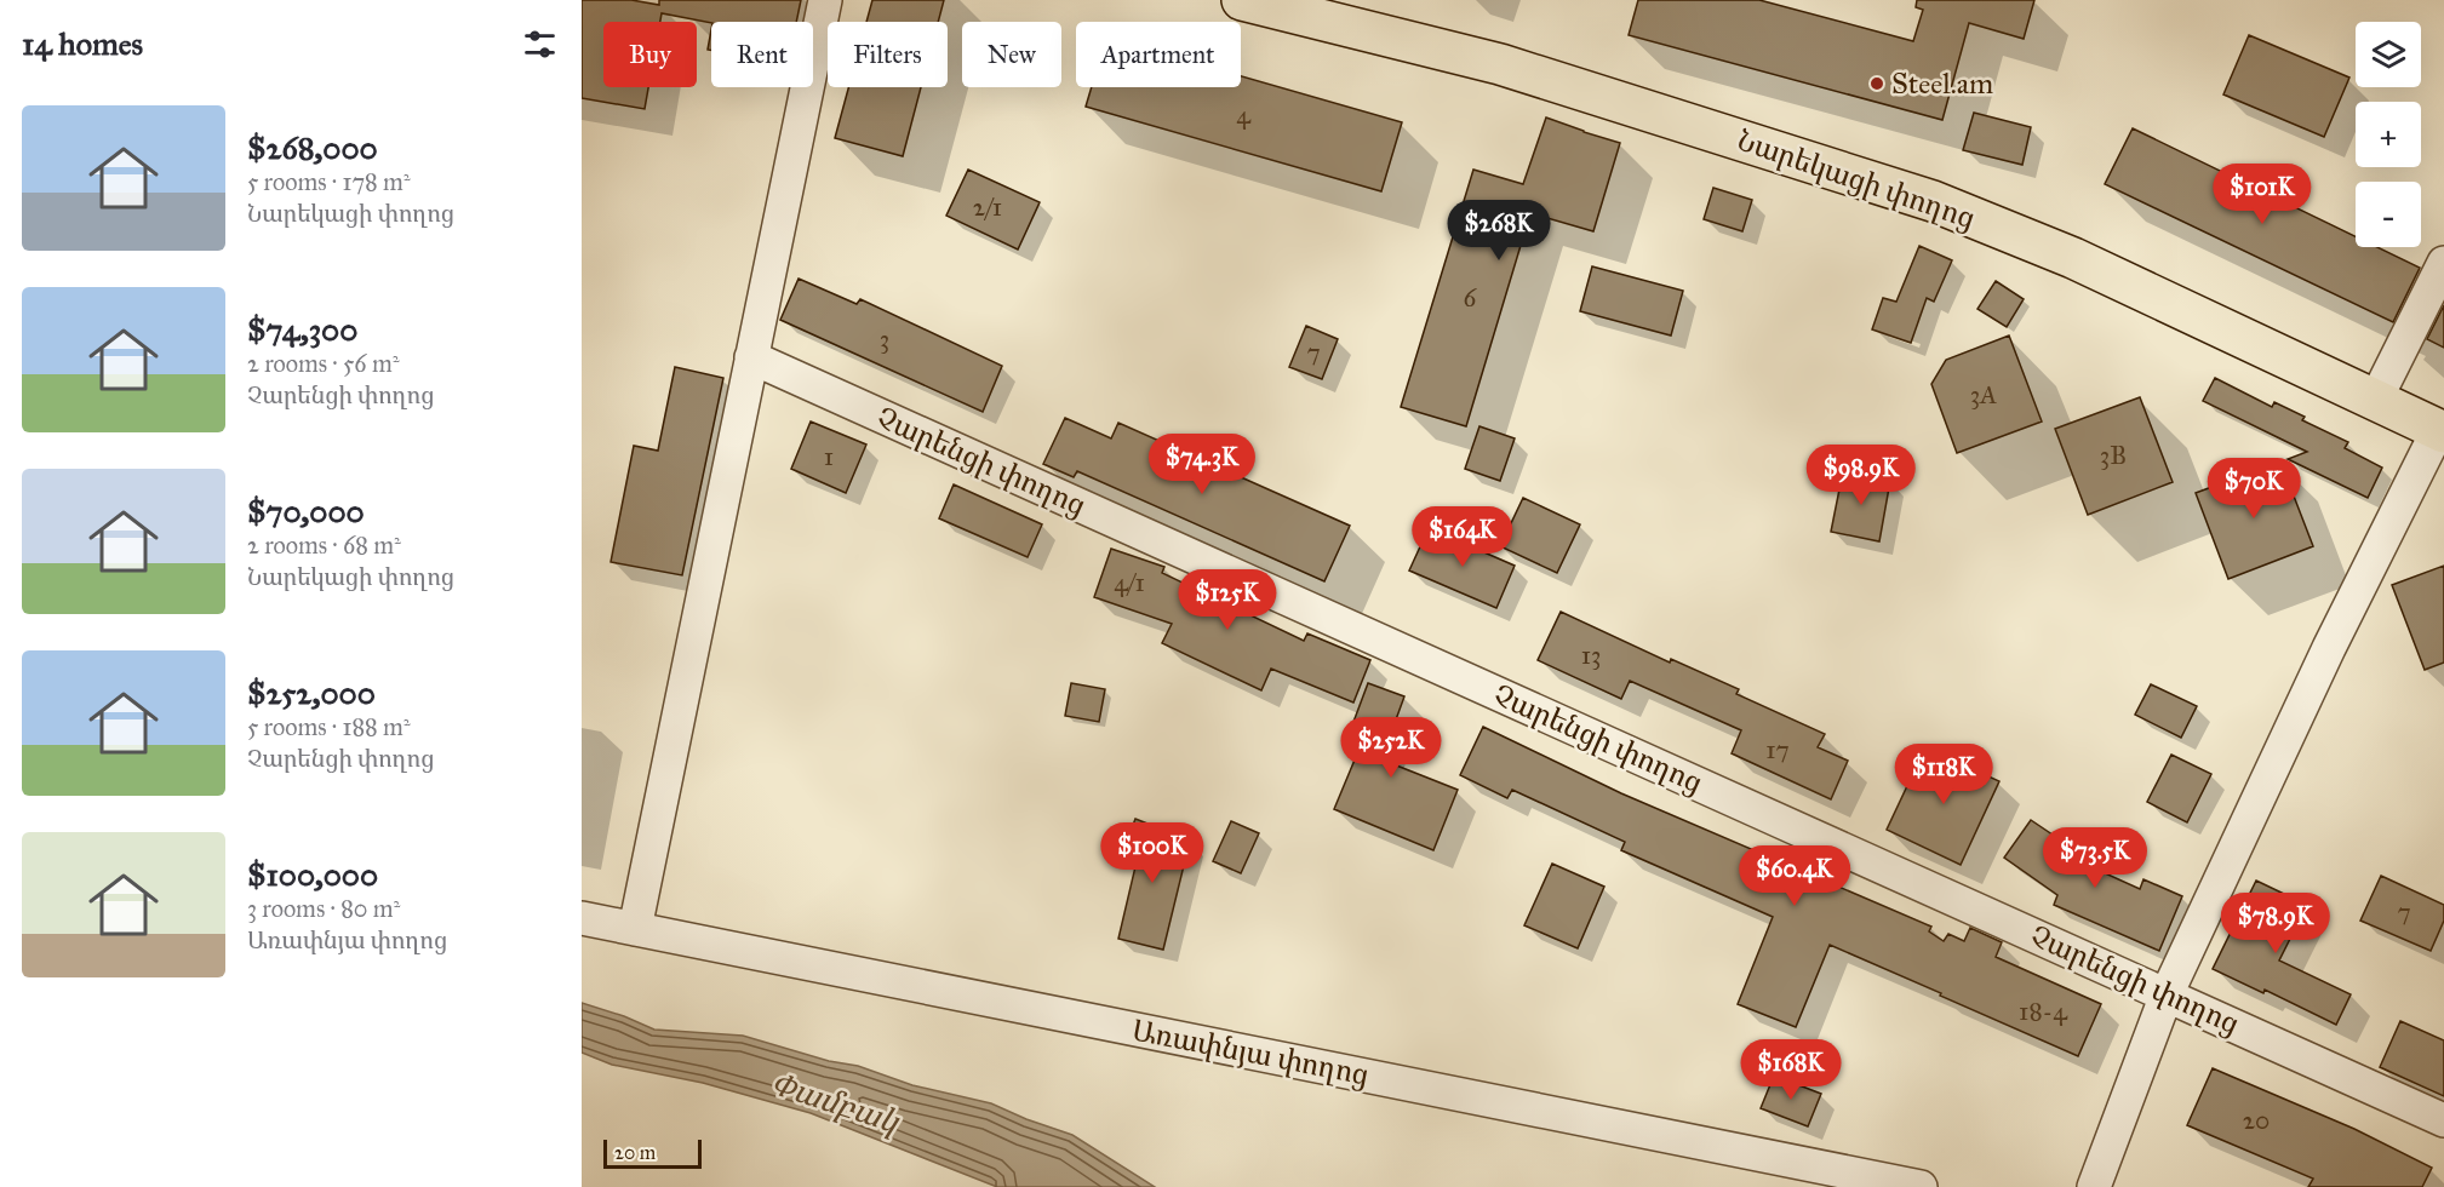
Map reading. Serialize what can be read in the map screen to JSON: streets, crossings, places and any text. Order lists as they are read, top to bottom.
{
  "streets": {
    "highway": ["Նարեկացի փողոց"],
    "street": ["Չարենցի փողոց", "Առափնյա փողոց"]
  },
  "water": ["Փամբակ"],
  "places": ["Steel.am"],
  "house_numbers": [
    "4",
    "2/1",
    "6",
    "3",
    "7",
    "3A",
    "3B",
    "1",
    "4/1",
    "13",
    "17",
    "7",
    "18-4",
    "20"
  ],
  "scale_bar": "20 m",
  "page": {
    "heading": "14 homes",
    "map_buttons": ["+", "−"],
    "chip": [
      "Buy",
      "Rent",
      "Filters",
      "New",
      "Apartment"
    ],
    "list": [
      {
        "name": "$268,000",
        "note": "5 rooms · 178 m² · Նարեկացի փողոց"
      },
      {
        "name": "$74,300",
        "note": "2 rooms · 56 m² · Չարենցի փողոց"
      },
      {
        "name": "$70,000",
        "note": "2 rooms · 68 m² · Նարեկացի փողոց"
      },
      {
        "name": "$252,000",
        "note": "5 rooms · 188 m² · Չարենցի փողոց"
      },
      {
        "name": "$100,000",
        "note": "3 rooms · 80 m² · Առափնյա փողոց"
      }
    ],
    "price": [
      "$101K",
      "$268K",
      "$74.3K",
      "$98.9K",
      "$70K",
      "$164K",
      "$125K",
      "$252K",
      "$118K",
      "$100K",
      "$73.5K",
      "$60.4K",
      "$78.9K",
      "$168K"
    ],
    "scale": "20 m"
  }
}
